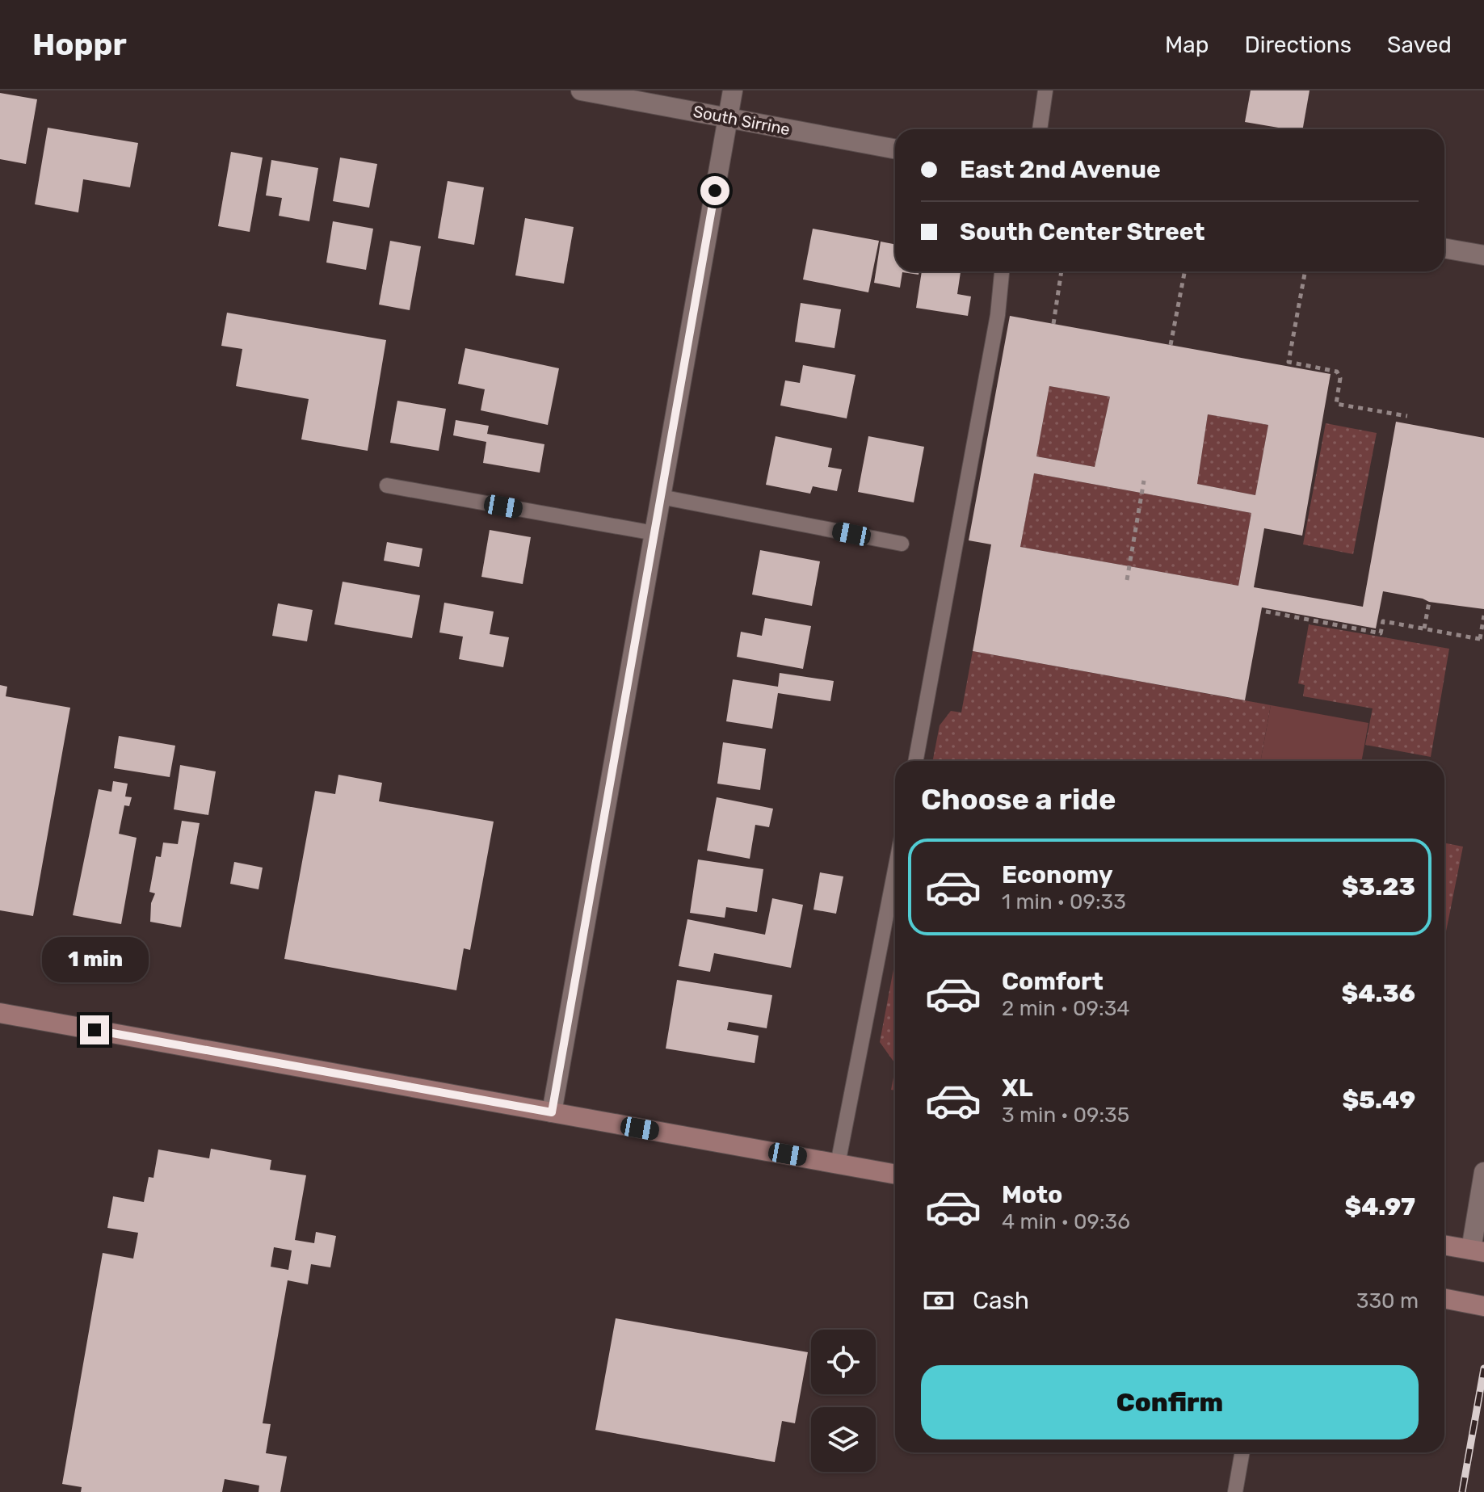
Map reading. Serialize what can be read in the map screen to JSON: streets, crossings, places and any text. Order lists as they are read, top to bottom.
{
  "streets": {
    "street": ["South Sirrine"]
  },
  "page": {
    "header": "Hoppr",
    "nav": ["Map", "Directions", "Saved"],
    "banner": ["East 2nd Avenue", "South Center Street"],
    "heading": "Choose a ride",
    "list": [
      {
        "name": "Economy",
        "note": "1 min · 09:33",
        "value": "$3.23"
      },
      {
        "name": "Comfort",
        "note": "2 min · 09:34",
        "value": "$4.36"
      },
      {
        "name": "XL",
        "note": "3 min · 09:35",
        "value": "$5.49"
      },
      {
        "name": "Moto",
        "note": "4 min · 09:36",
        "value": "$4.97"
      }
    ],
    "bubble": "1 min",
    "pay": ["Cash", "330 m"],
    "buttons": "Confirm"
  }
}
